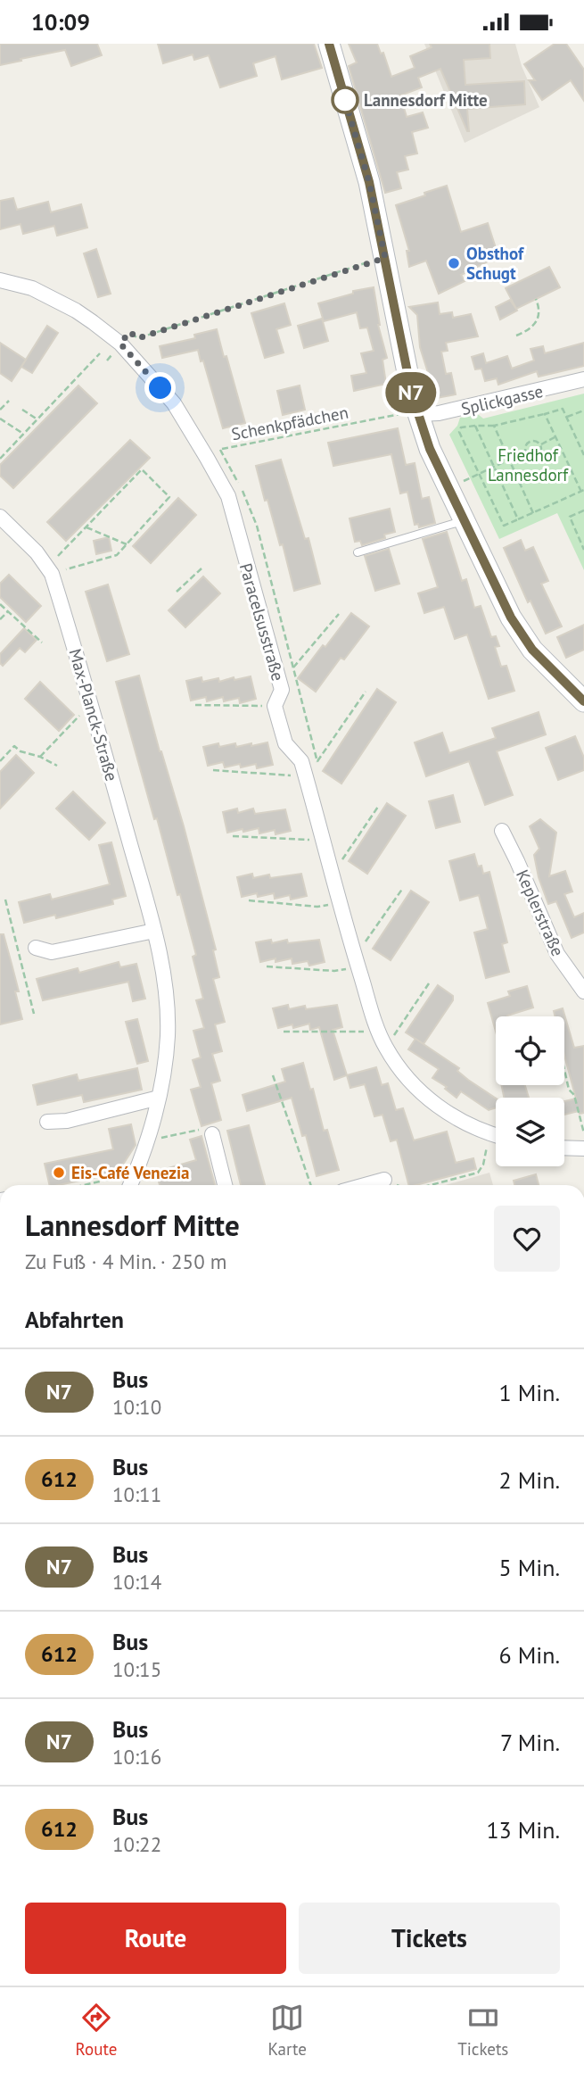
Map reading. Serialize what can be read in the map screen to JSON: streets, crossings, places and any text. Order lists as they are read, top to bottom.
{
  "streets": {
    "street": [
      "Splickgasse",
      "Paracelsusstraße",
      "Max-Planck-Straße",
      "Keplerstraße"
    ],
    "path": ["Schenkpfädchen"]
  },
  "crossings": [
    ["Splickgasse", "Schenkpfädchen"],
    ["Schenkpfädchen", "Paracelsusstraße"]
  ],
  "parks": ["Friedhof Lannesdorf"],
  "places": ["Lannesdorf Mitte", "Obsthof Schugt", "Eis-Café Venezia"],
  "lines": ["bus line N7"],
  "page": {
    "status": "10:09",
    "on_map": "N7",
    "heading": [
      ["Lannesdorf Mitte", "Zu Fuß · 4 Min. · 250 m"],
      "Abfahrten"
    ],
    "list": [
      {
        "mark": "N7",
        "name": "Bus",
        "note": "10:10",
        "value": "1 Min."
      },
      {
        "mark": "612",
        "name": "Bus",
        "note": "10:11",
        "value": "2 Min."
      },
      {
        "mark": "N7",
        "name": "Bus",
        "note": "10:14",
        "value": "5 Min."
      },
      {
        "mark": "612",
        "name": "Bus",
        "note": "10:15",
        "value": "6 Min."
      },
      {
        "mark": "N7",
        "name": "Bus",
        "note": "10:16",
        "value": "7 Min."
      },
      {
        "mark": "612",
        "name": "Bus",
        "note": "10:22",
        "value": "13 Min."
      }
    ],
    "buttons": ["Route", "Tickets"],
    "tabs": ["Route", "Karte", "Tickets"]
  }
}
